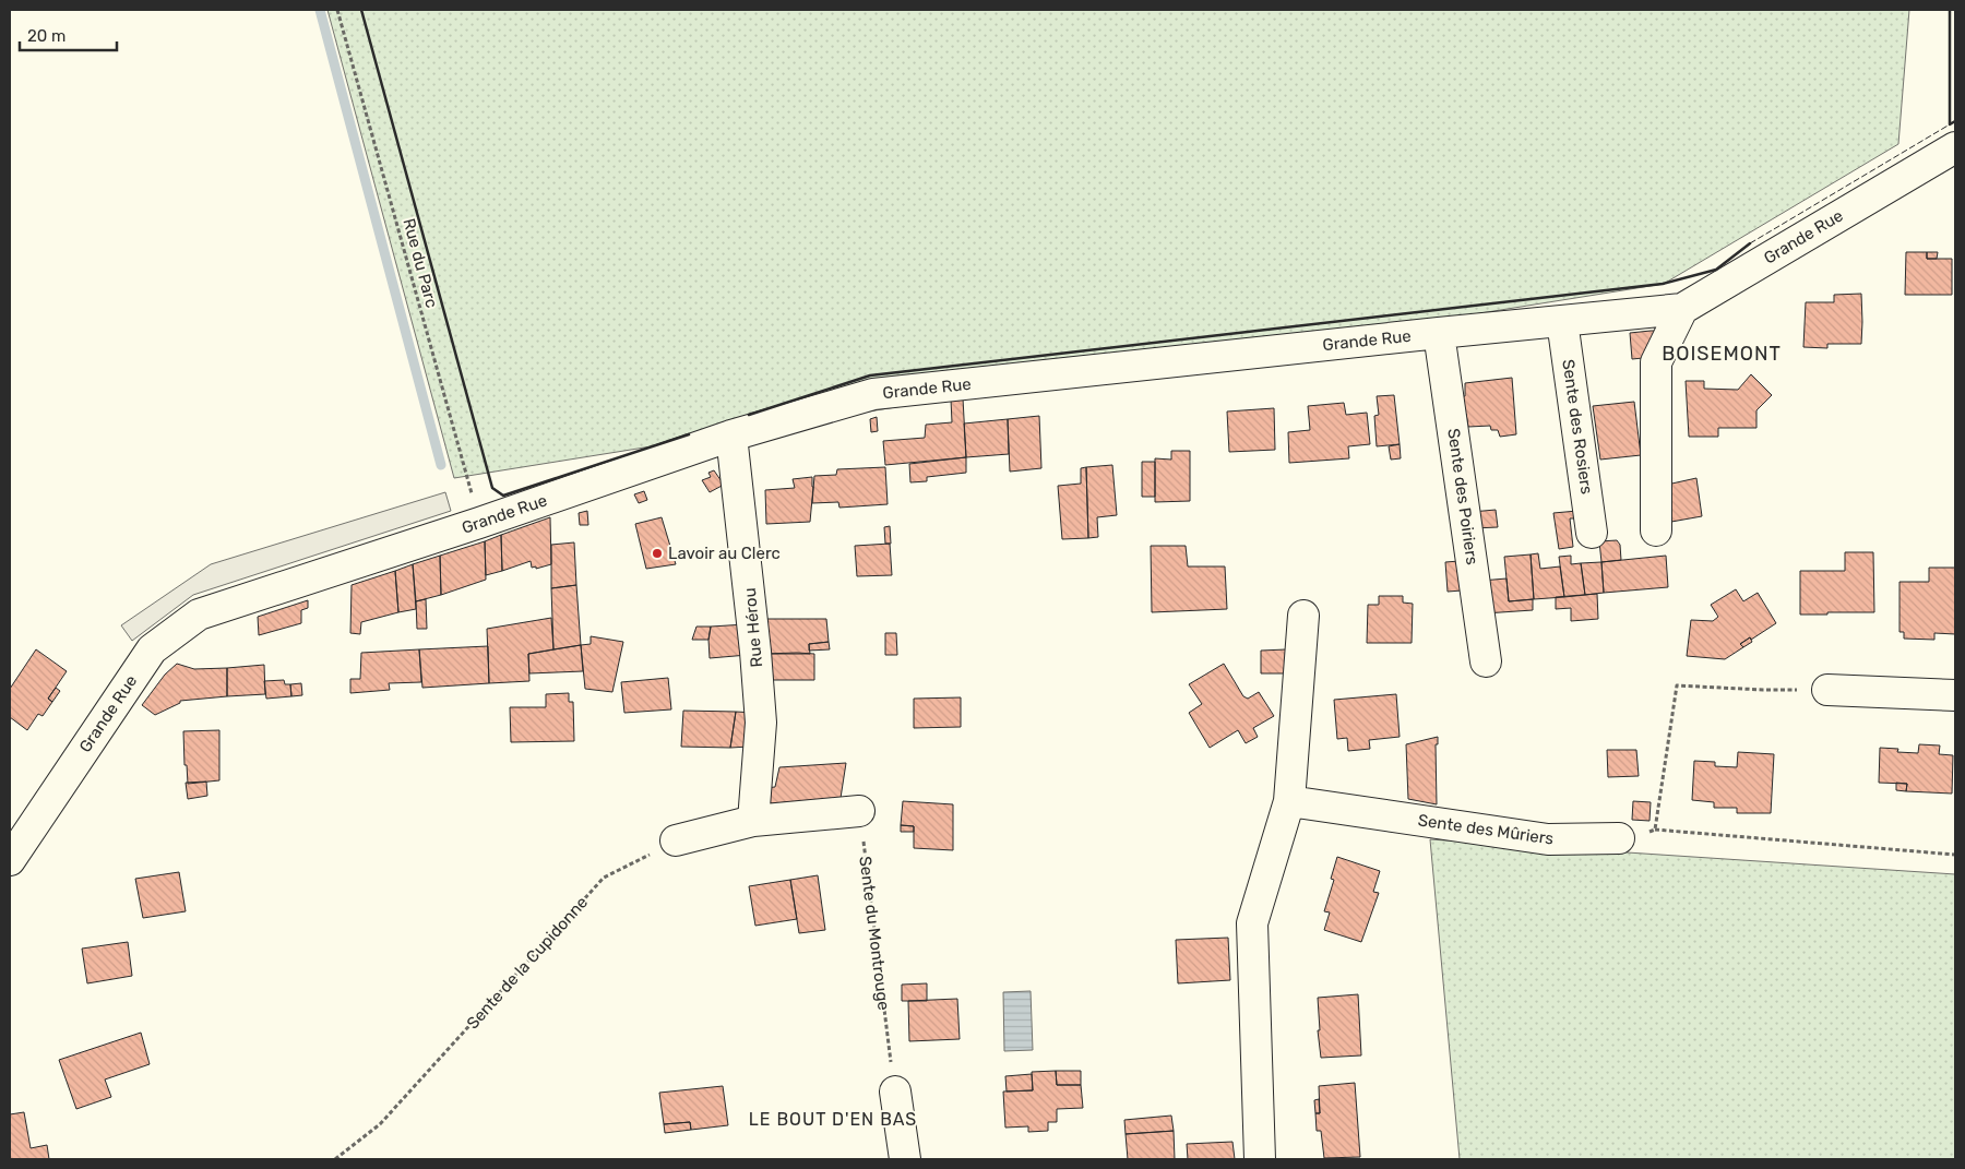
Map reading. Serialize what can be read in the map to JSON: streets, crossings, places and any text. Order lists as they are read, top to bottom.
{
  "streets": {
    "street": [
      "Grande Rue",
      "Sente des Rosiers",
      "Sente des Poiriers",
      "Rue Hérou",
      "Sente des Mûriers"
    ],
    "path": ["Rue du Parc", "Sente du Montrouge", "Sente de la Cupidonne"]
  },
  "crossings": [
    ["Grande Rue", "Rue du Parc"],
    ["Grande Rue", "Sente des Rosiers"],
    ["Grande Rue", "Sente des Poiriers"],
    ["Grande Rue", "Rue Hérou"]
  ],
  "districts": ["BOISEMONT", "LE BOUT D'EN BAS"],
  "places": ["Lavoir au Clerc"],
  "scale_bar": "20 m"
}
